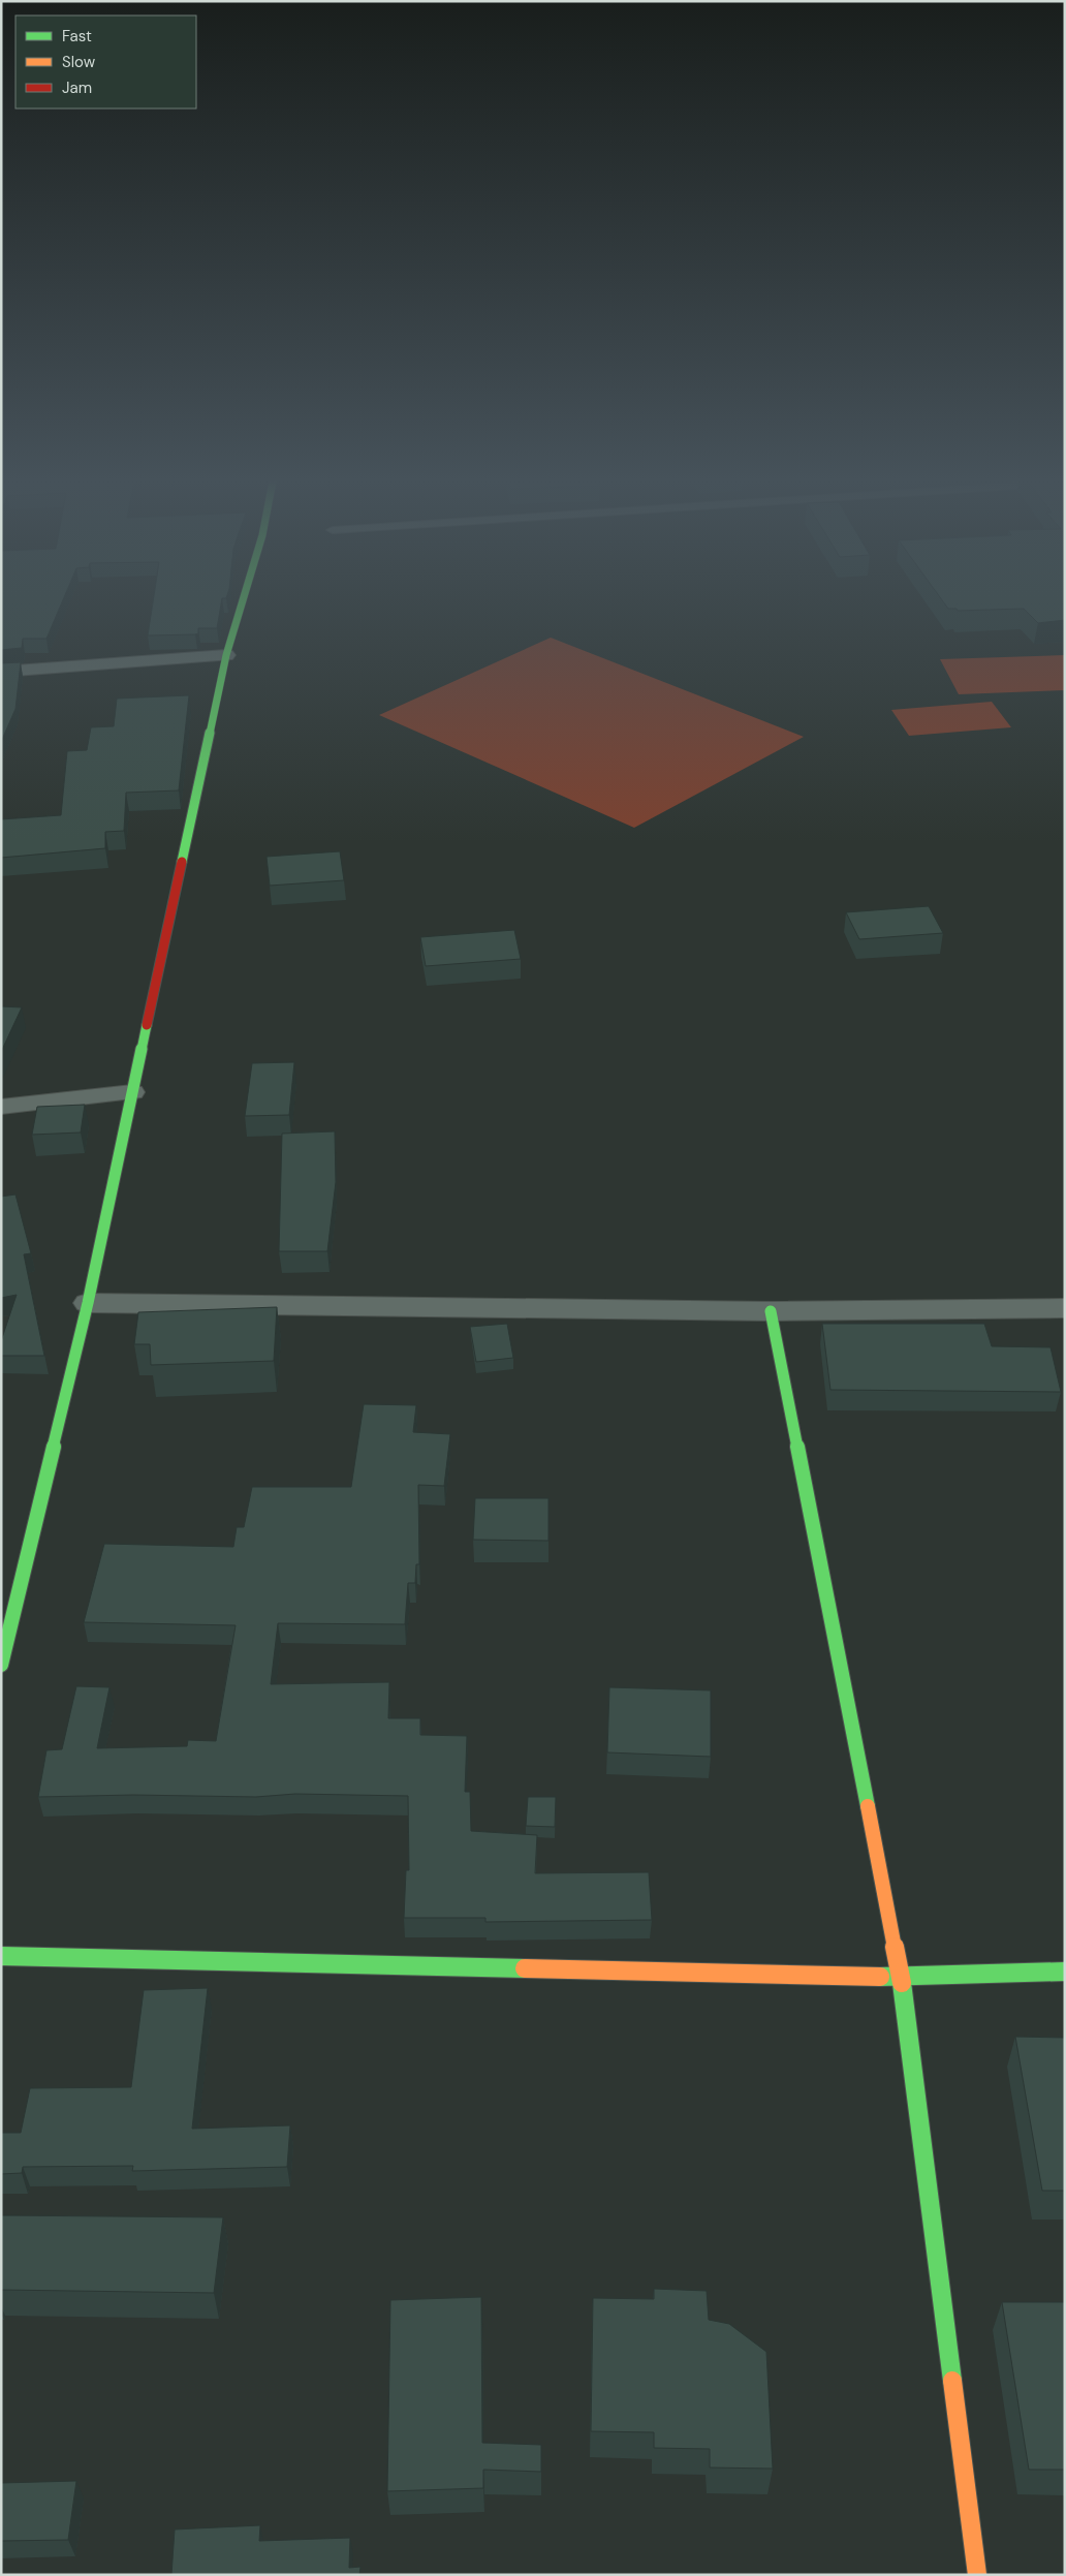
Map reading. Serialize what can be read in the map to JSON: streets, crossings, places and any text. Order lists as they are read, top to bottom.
{
  "legend": ["Fast", "Slow", "Jam"]
}
